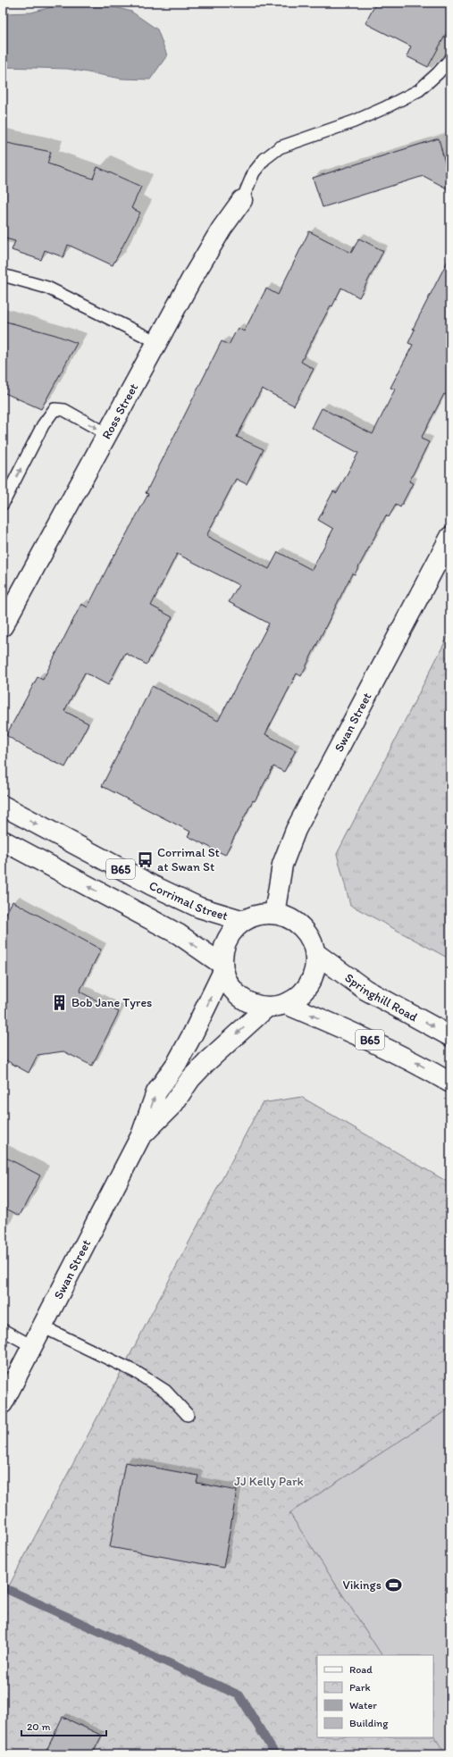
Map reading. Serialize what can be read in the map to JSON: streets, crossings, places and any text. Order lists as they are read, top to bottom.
{
  "streets": {
    "street": [
      "Ross Street",
      "Swan Street",
      "B65",
      "Corrimal Street",
      "Springhill Road"
    ]
  },
  "crossings": [
    ["Swan Street", "B65"],
    ["Swan Street", "Corrimal Street"],
    ["Swan Street", "Springhill Road"],
    ["B65", "Corrimal Street"],
    ["B65", "Springhill Road"],
    ["Corrimal Street", "Springhill Road"]
  ],
  "parks": ["JJ Kelly Park"],
  "places": {
    "bus stop": ["Corrimal St at Swan St"],
    "building": ["Bob Jane Tyres"],
    "sports": ["Vikings"]
  },
  "legend": [
    "Road",
    "Park",
    "Water",
    "Building"
  ],
  "scale_bar": "20 m"
}
